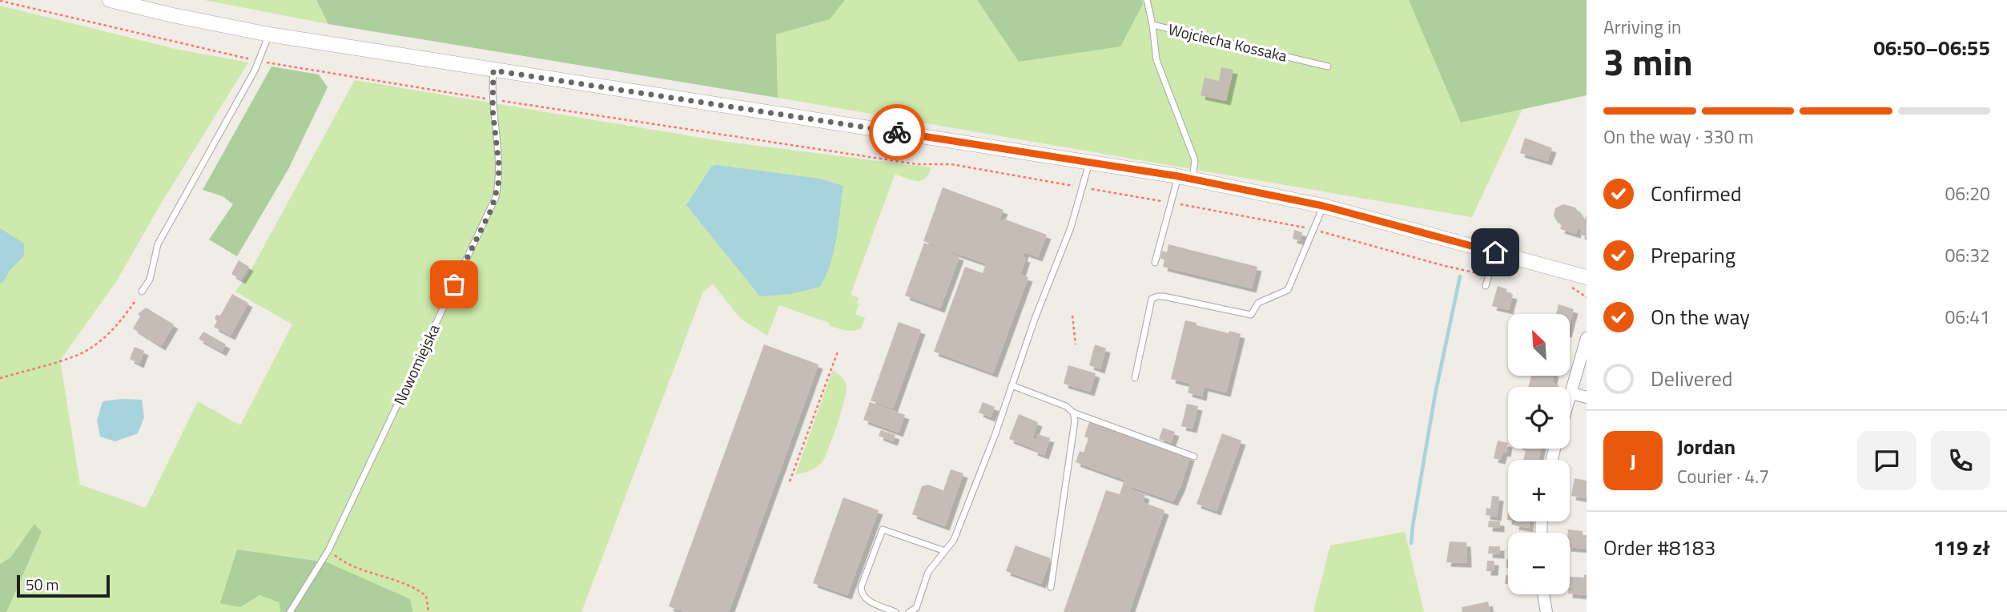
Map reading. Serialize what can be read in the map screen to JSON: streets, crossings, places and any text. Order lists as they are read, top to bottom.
{
  "streets": {
    "lane": ["Wojciecha Kossaka", "Nowomiejska"]
  },
  "scale_bar": "50 m",
  "north": "top left",
  "page": {
    "heading": ["3 min", "Arriving in", "06:50–06:55"],
    "panel": [
      "Jordan",
      "Courier · 4.7",
      "Order #8183",
      "119 zł"
    ],
    "bar": "On the way · 330 m",
    "list": [
      ["Confirmed", "06:20"],
      ["Preparing", "06:32"],
      ["On the way", "06:41"],
      "Delivered"
    ],
    "map_buttons": ["+", "−"],
    "round": "J",
    "scale": "50 m"
  }
}
